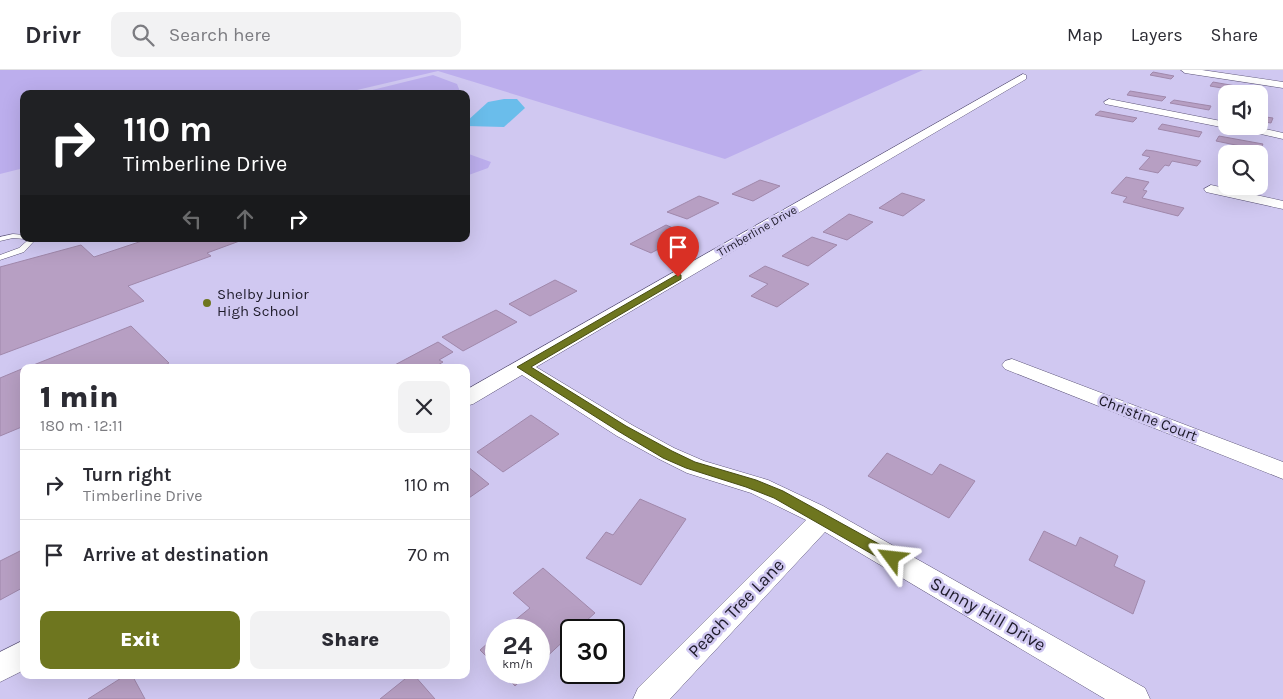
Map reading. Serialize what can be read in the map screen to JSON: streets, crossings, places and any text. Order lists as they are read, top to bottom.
{
  "streets": {
    "street": [
      "Timberline Drive",
      "Christine Court",
      "Peach Tree Lane",
      "Sunny Hill Drive"
    ]
  },
  "crossings": [
    ["Timberline Drive", "Sunny Hill Drive"],
    ["Peach Tree Lane", "Sunny Hill Drive"]
  ],
  "places": ["Shelby Junior High School"],
  "page": {
    "header": "Drivr",
    "search": "Search here",
    "nav": ["Map", "Layers", "Share"],
    "turn": ["110 m", "Timberline Drive"],
    "heading": ["1 min", "180 m · 12:11"],
    "list": [
      {
        "name": "Turn right",
        "note": "Timberline Drive",
        "value": "110 m"
      },
      {
        "name": "Arrive at destination",
        "value": "70 m"
      }
    ],
    "buttons": ["Exit", "Share"],
    "speed": "24 km/h",
    "limit": "30"
  }
}
